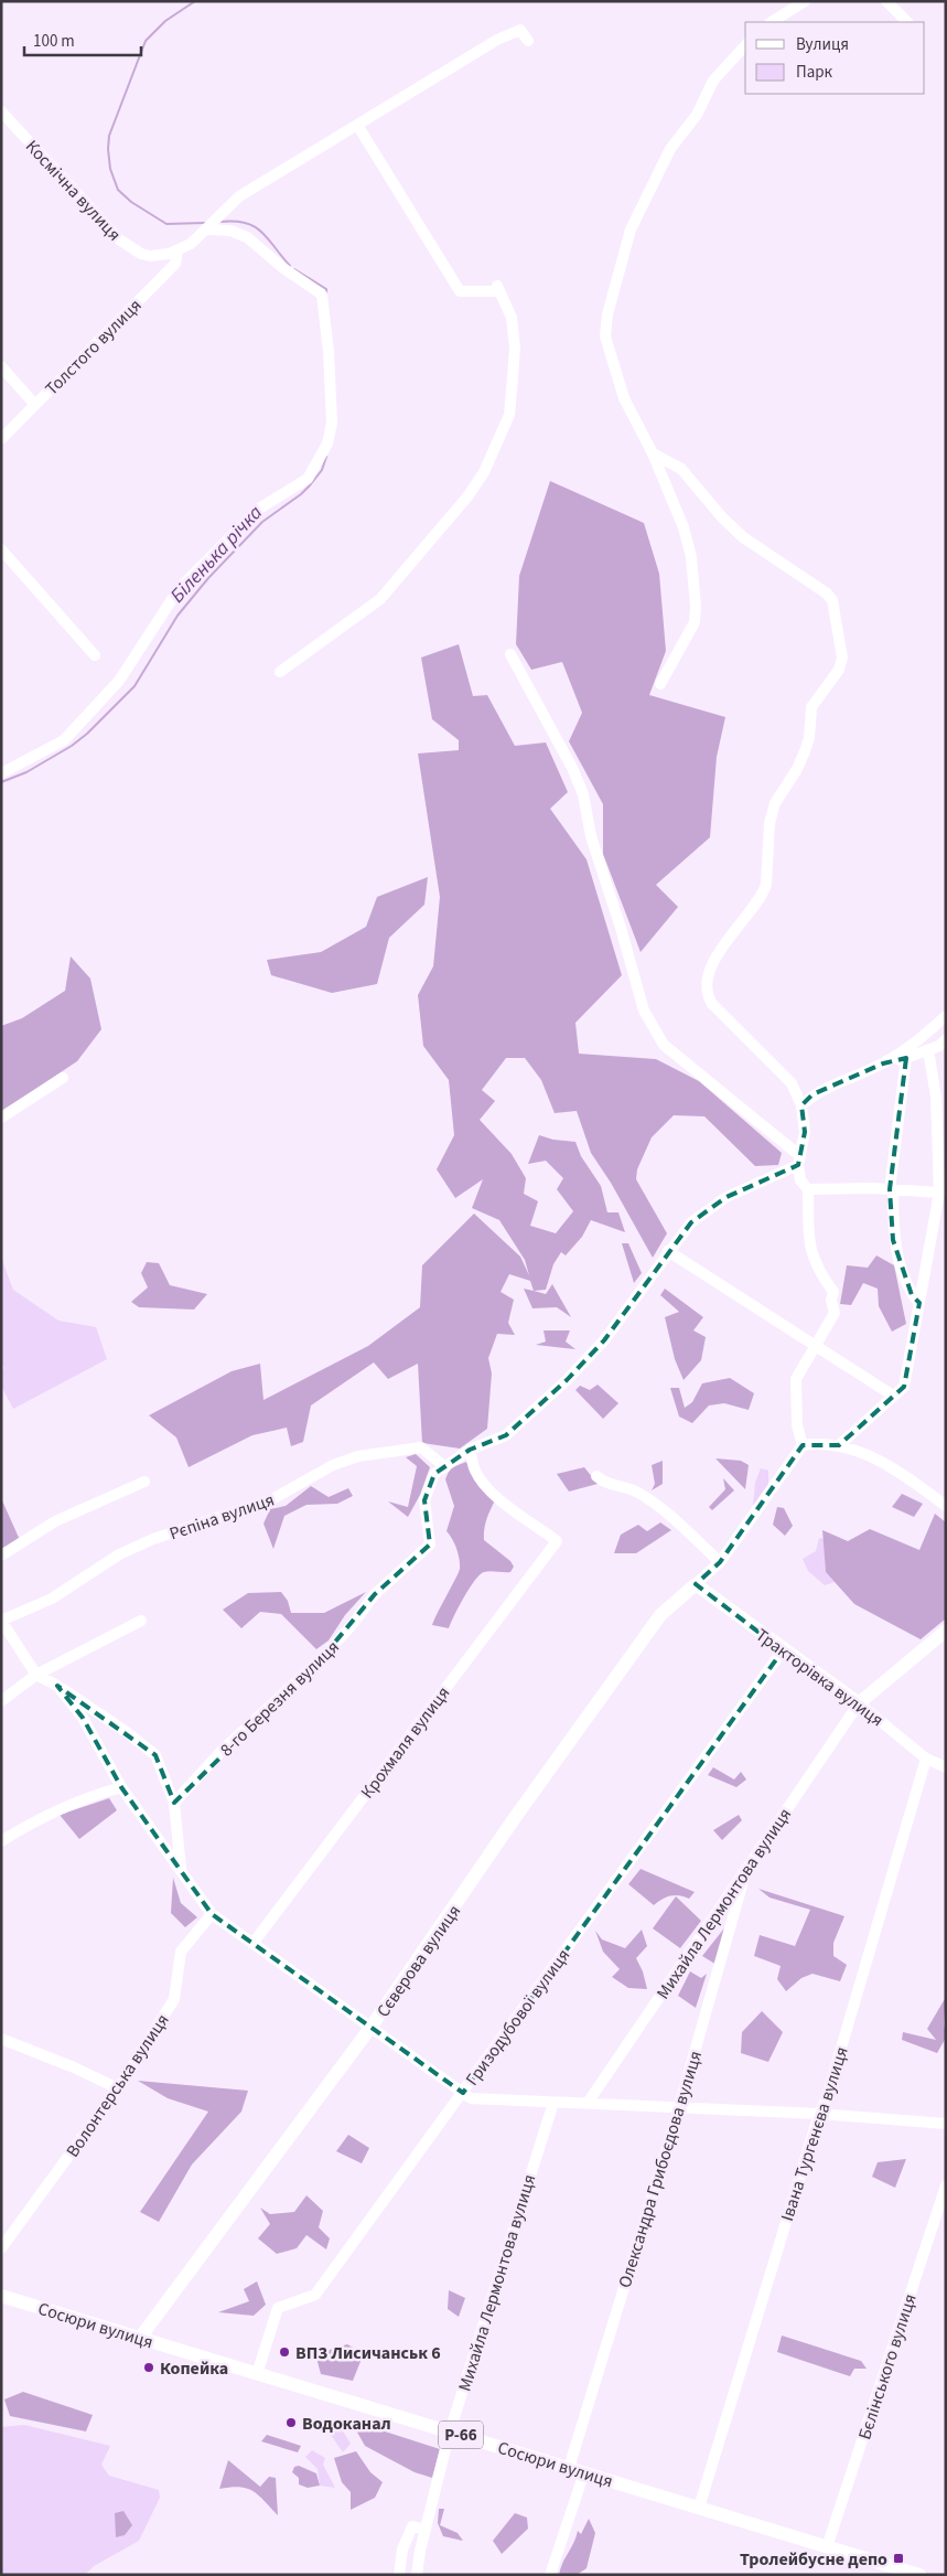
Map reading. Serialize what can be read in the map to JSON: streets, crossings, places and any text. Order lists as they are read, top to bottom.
{
  "streets": {
    "main road": [
      "Тракторівка вулиця",
      "Сєверова вулиця",
      "Сосюри вулиця",
      "Р-66"
    ],
    "street": [
      "Космічна вулиця",
      "Толстого вулиця",
      "Рєпіна вулиця",
      "8-го Березня вулиця",
      "Крохмаля вулиця",
      "Михайла Лермонтова вулиця",
      "Гризодубової вулиця",
      "Волонтерська вулиця",
      "Івана Тургенєва вулиця",
      "Олександра Грибоєдова вулиця",
      "Бєлінського вулиця"
    ]
  },
  "crossings": [
    ["Космічна вулиця", "Толстого вулиця"],
    ["Рєпіна вулиця", "8-го Березня вулиця"],
    ["Тракторівка вулиця", "Михайла Лермонтова вулиця"],
    ["Тракторівка вулиця", "Сєверова вулиця"],
    ["Тракторівка вулиця", "Гризодубової вулиця"],
    ["Тракторівка вулиця", "Івана Тургенєва вулиця"],
    ["Михайла Лермонтова вулиця", "Олександра Грибоєдова вулиця"],
    ["Михайла Лермонтова вулиця", "Сосюри вулиця"],
    ["Сєверова вулиця", "Сосюри вулиця"],
    ["Гризодубової вулиця", "Сосюри вулиця"],
    ["Івана Тургенєва вулиця", "Сосюри вулиця"],
    ["Олександра Грибоєдова вулиця", "Сосюри вулиця"],
    ["Сосюри вулиця", "Бєлінського вулиця"]
  ],
  "water": ["Біленька річка"],
  "places": {
    "other": ["ВПЗ Лисичанськ 6", "Копейка", "Водоканал"],
    "transit": ["Тролейбусне депо"]
  },
  "legend": ["Вулиця", "Парк"],
  "scale_bar": "100 m"
}
